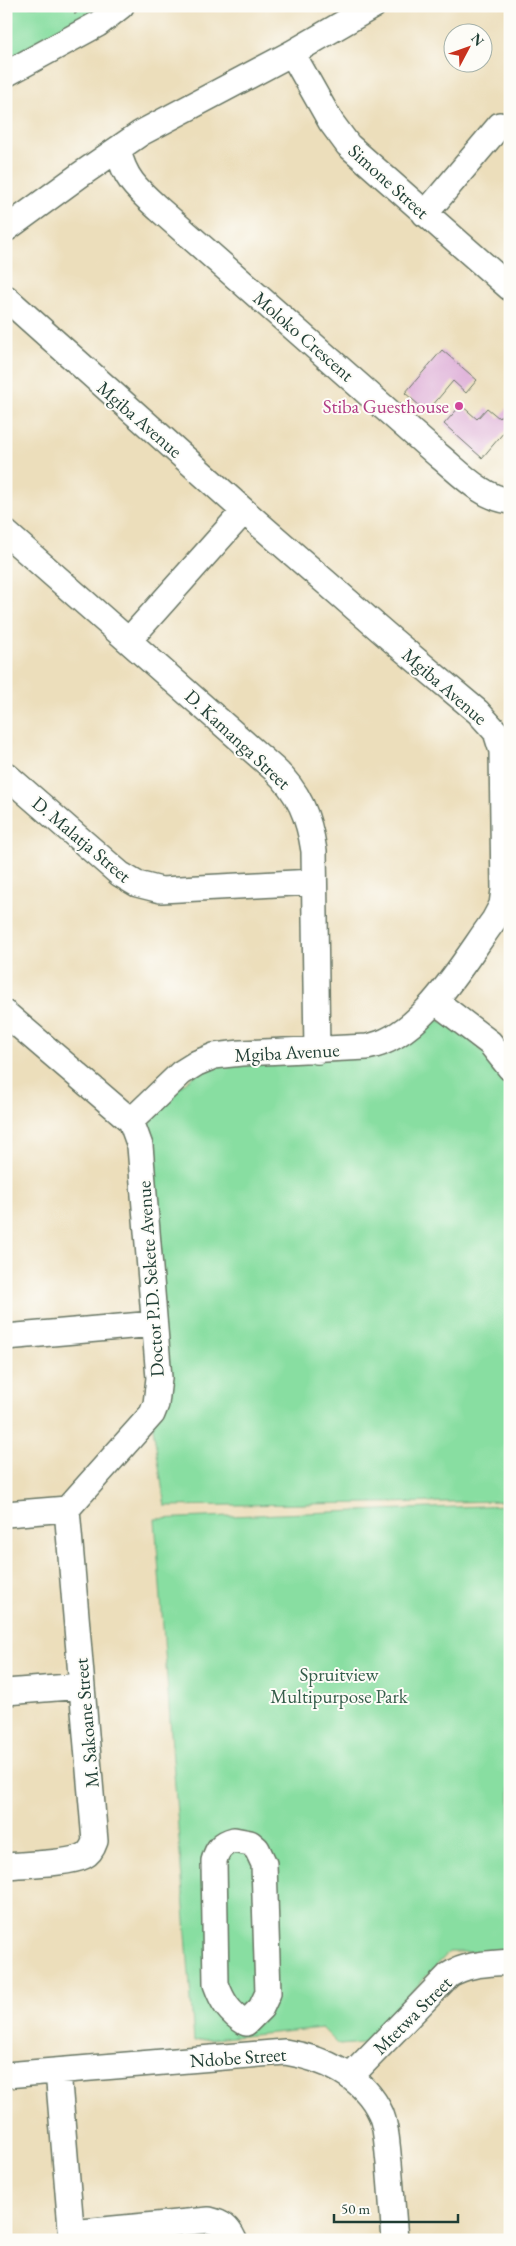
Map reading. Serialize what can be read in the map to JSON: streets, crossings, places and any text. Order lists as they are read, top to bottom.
{
  "streets": {
    "street": [
      "Simone Street",
      "Moloko Crescent",
      "Mgiba Avenue",
      "D. Kamanga Street",
      "D. Malatja Street",
      "Doctor P.D. Sekete Avenue",
      "M. Sakoane Street",
      "Mtetwa Street",
      "Ndobe Street"
    ]
  },
  "crossings": [
    ["Mgiba Avenue", "D. Kamanga Street"],
    ["Mgiba Avenue", "Doctor P.D. Sekete Avenue"],
    ["D. Kamanga Street", "D. Malatja Street"],
    ["Doctor P.D. Sekete Avenue", "M. Sakoane Street"],
    ["Mtetwa Street", "Ndobe Street"]
  ],
  "parks": ["Spruitview Multipurpose Park"],
  "places": ["Stiba Guesthouse"],
  "scale_bar": "50 m",
  "north": "top right"
}
